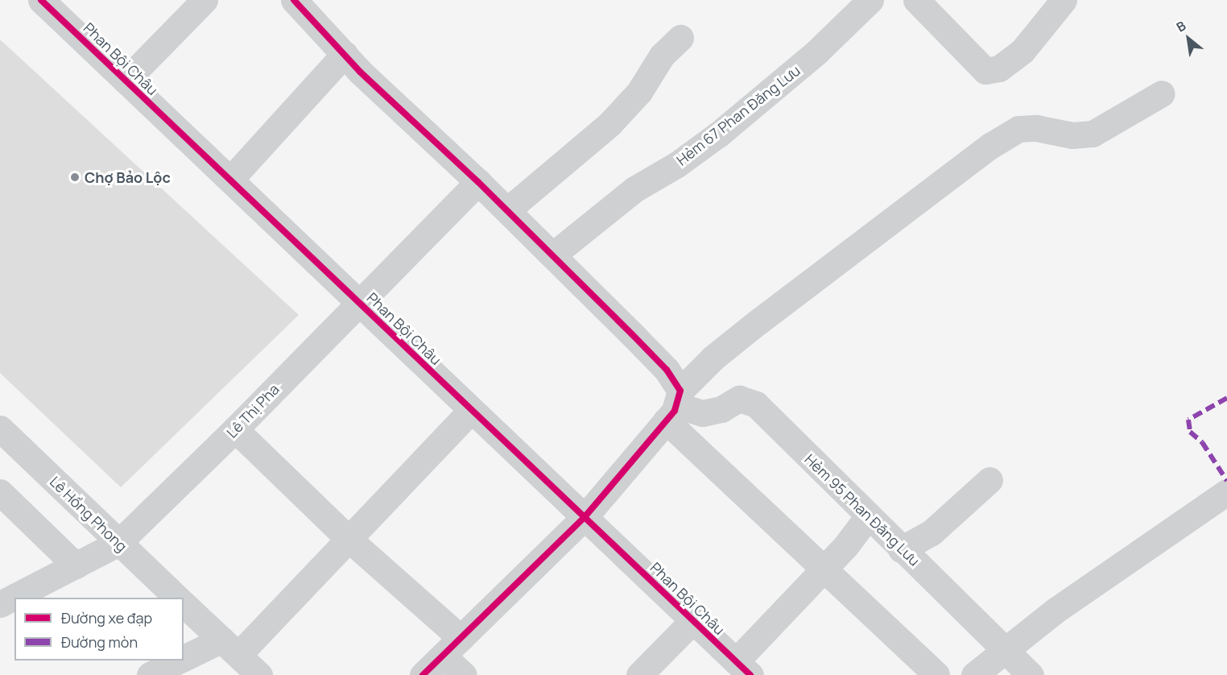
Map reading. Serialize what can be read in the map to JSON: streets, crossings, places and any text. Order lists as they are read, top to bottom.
{
  "streets": {
    "street": [
      "Phan Bội Châu",
      "Hẻm 67 Phan Đăng Lưu",
      "Lê Thị Pha",
      "Hẻm 95 Phan Đăng Lưu",
      "Lê Hồng Phong"
    ]
  },
  "crossings": [
    ["Phan Bội Châu", "Lê Thị Pha"],
    ["Lê Thị Pha", "Lê Hồng Phong"]
  ],
  "places": ["Chợ Bảo Lộc"],
  "legend": ["Đường xe đạp", "Đường mòn"],
  "north": "top left"
}
